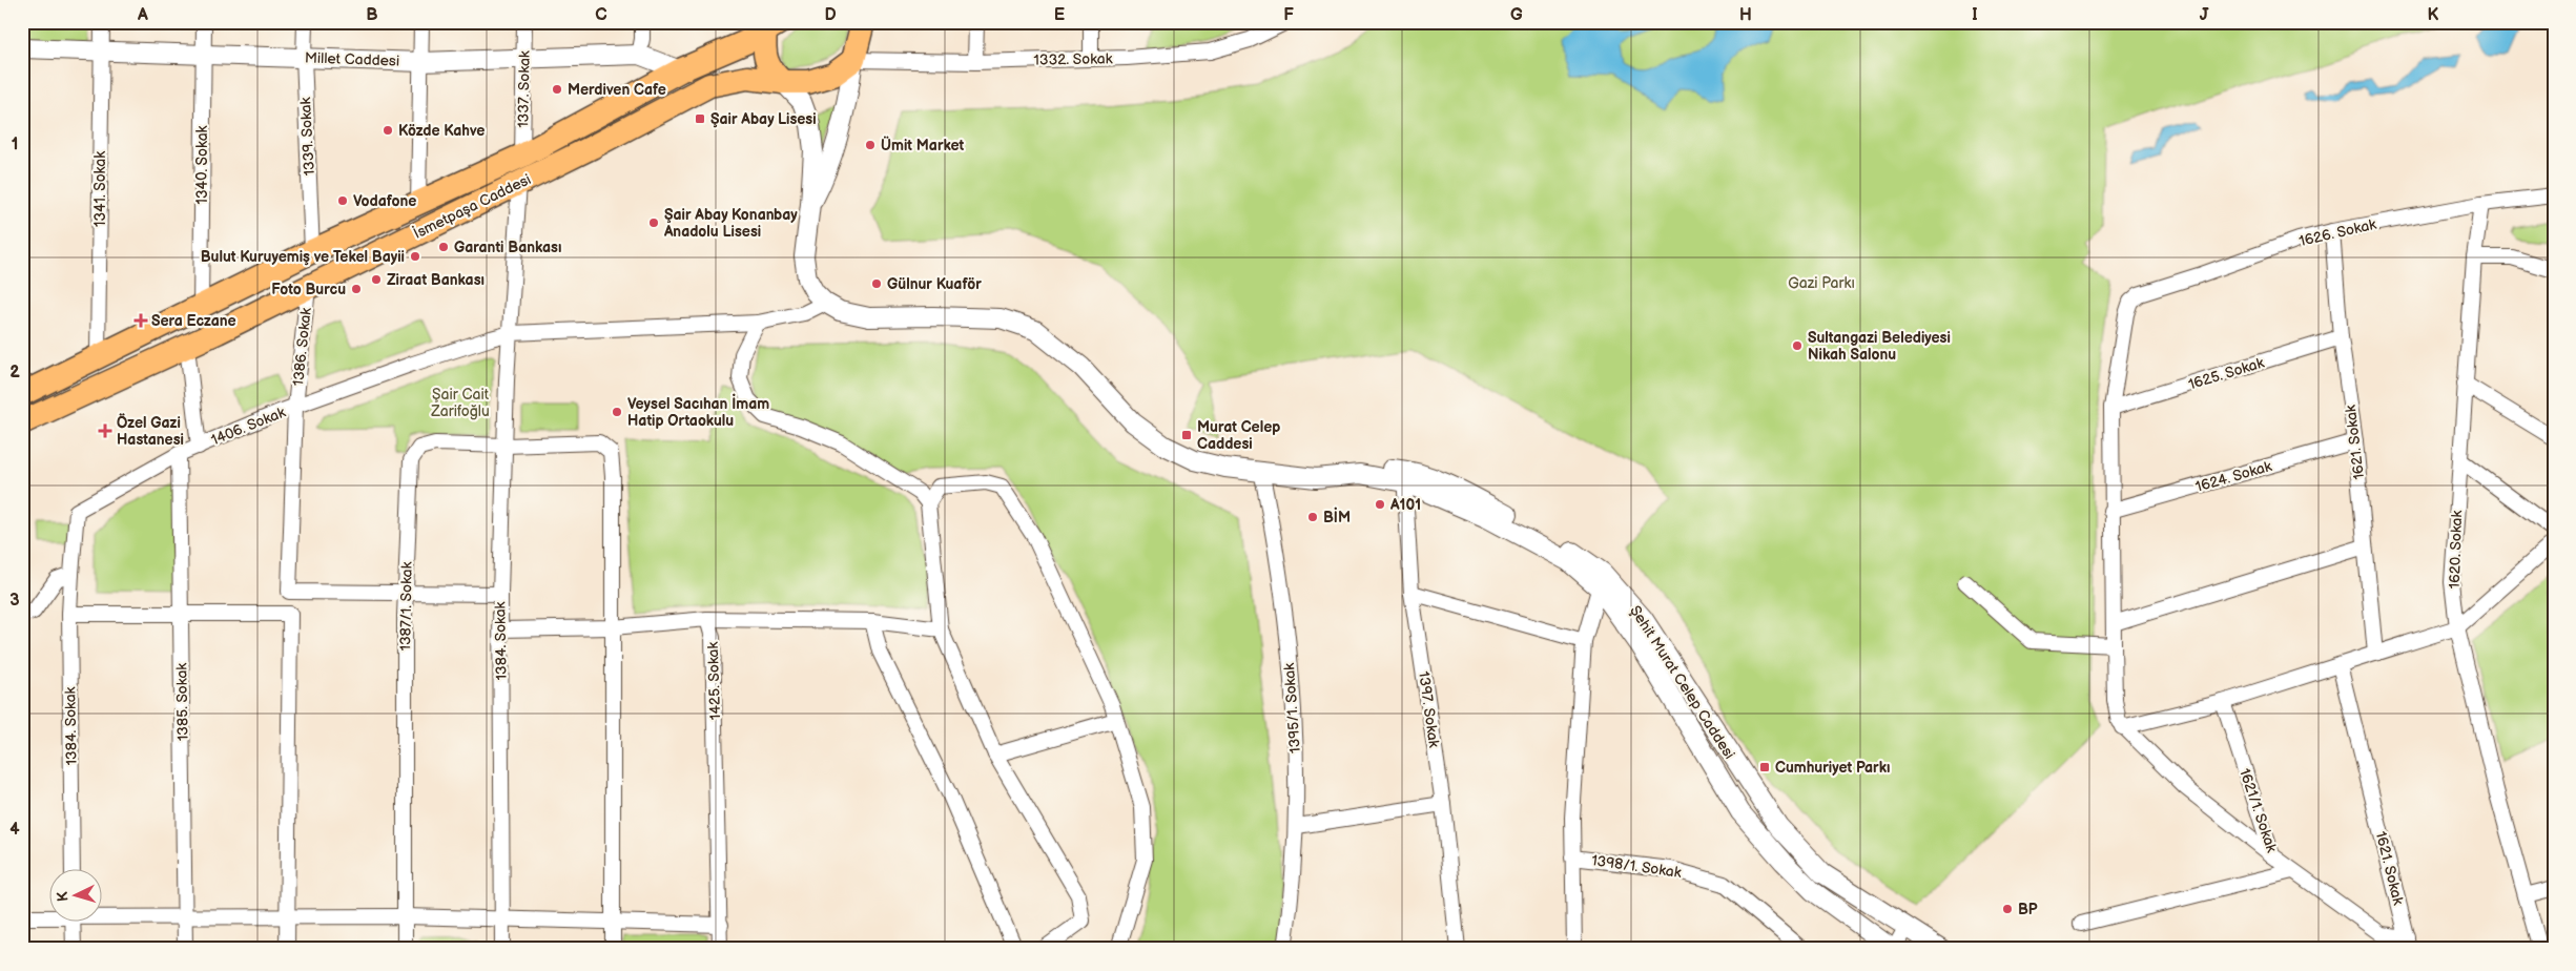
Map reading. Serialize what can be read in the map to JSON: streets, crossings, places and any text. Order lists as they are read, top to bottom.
{
  "streets": {
    "main road": ["İsmetpaşa Caddesi"],
    "street": [
      "Millet Caddesi",
      "1332. Sokak",
      "1337. Sokak",
      "1339. Sokak",
      "1340. Sokak",
      "1341. Sokak",
      "1626. Sokak",
      "1386. Sokak",
      "1625. Sokak",
      "1406. Sokak",
      "1621. Sokak",
      "1624. Sokak",
      "1620. Sokak",
      "1387/1. Sokak",
      "1384. Sokak",
      "1425. Sokak",
      "Şehit Murat Celep Caddesi",
      "1385. Sokak",
      "1395/1. Sokak",
      "1397. Sokak",
      "1621/1. Sokak",
      "1398/1. Sokak"
    ]
  },
  "crossings": [
    ["Millet Caddesi", "1337. Sokak"],
    ["Millet Caddesi", "1339. Sokak"],
    ["Millet Caddesi", "1340. Sokak"],
    ["Millet Caddesi", "1341. Sokak"],
    ["Millet Caddesi", "İsmetpaşa Caddesi"],
    ["1332. Sokak", "İsmetpaşa Caddesi"],
    ["1337. Sokak", "İsmetpaşa Caddesi"],
    ["1339. Sokak", "İsmetpaşa Caddesi"],
    ["1340. Sokak", "İsmetpaşa Caddesi"],
    ["1341. Sokak", "İsmetpaşa Caddesi"],
    ["İsmetpaşa Caddesi", "1386. Sokak"],
    ["İsmetpaşa Caddesi", "1384. Sokak"],
    ["1626. Sokak", "1625. Sokak"],
    ["1626. Sokak", "1621. Sokak"],
    ["1626. Sokak", "1620. Sokak"],
    ["1386. Sokak", "1406. Sokak"],
    ["1625. Sokak", "1621. Sokak"],
    ["1406. Sokak", "1384. Sokak"],
    ["1406. Sokak", "1385. Sokak"],
    ["1621. Sokak", "1624. Sokak"],
    ["1621. Sokak", "1621/1. Sokak"],
    ["1387/1. Sokak", "1384. Sokak"],
    ["Şehit Murat Celep Caddesi", "1395/1. Sokak"],
    ["Şehit Murat Celep Caddesi", "1397. Sokak"]
  ],
  "parks": ["Gazi Parkı", "Şair Cait Zarifoğlu"],
  "places": {
    "other": [
      "Merdiven Cafe",
      "Közde Kahve",
      "Ümit Market",
      "Vodafone",
      "Şair Abay Konanbay Anadolu Lisesi",
      "Garanti Bankası",
      "Bulut Kuruyemiş ve Tekel Bayii",
      "Ziraat Bankası",
      "Gülnur Kuaför",
      "Foto Burcu",
      "Sultangazi Belediyesi Nikah Salonu",
      "Veysel Sacıhan İmam Hatip Ortaokulu",
      "A101",
      "BİM",
      "BP"
    ],
    "transit": ["Şair Abay Lisesi", "Murat Celep Caddesi", "Cumhuriyet Parkı"],
    "health": ["Sera Eczane", "Özel Gazi Hastanesi"]
  },
  "north": "left",
  "grid": {
    "columns": [
      "A",
      "B",
      "C",
      "D",
      "E",
      "F",
      "G",
      "H",
      "I",
      "J",
      "K"
    ],
    "rows": [
      "1",
      "2",
      "3",
      "4"
    ]
  }
}
